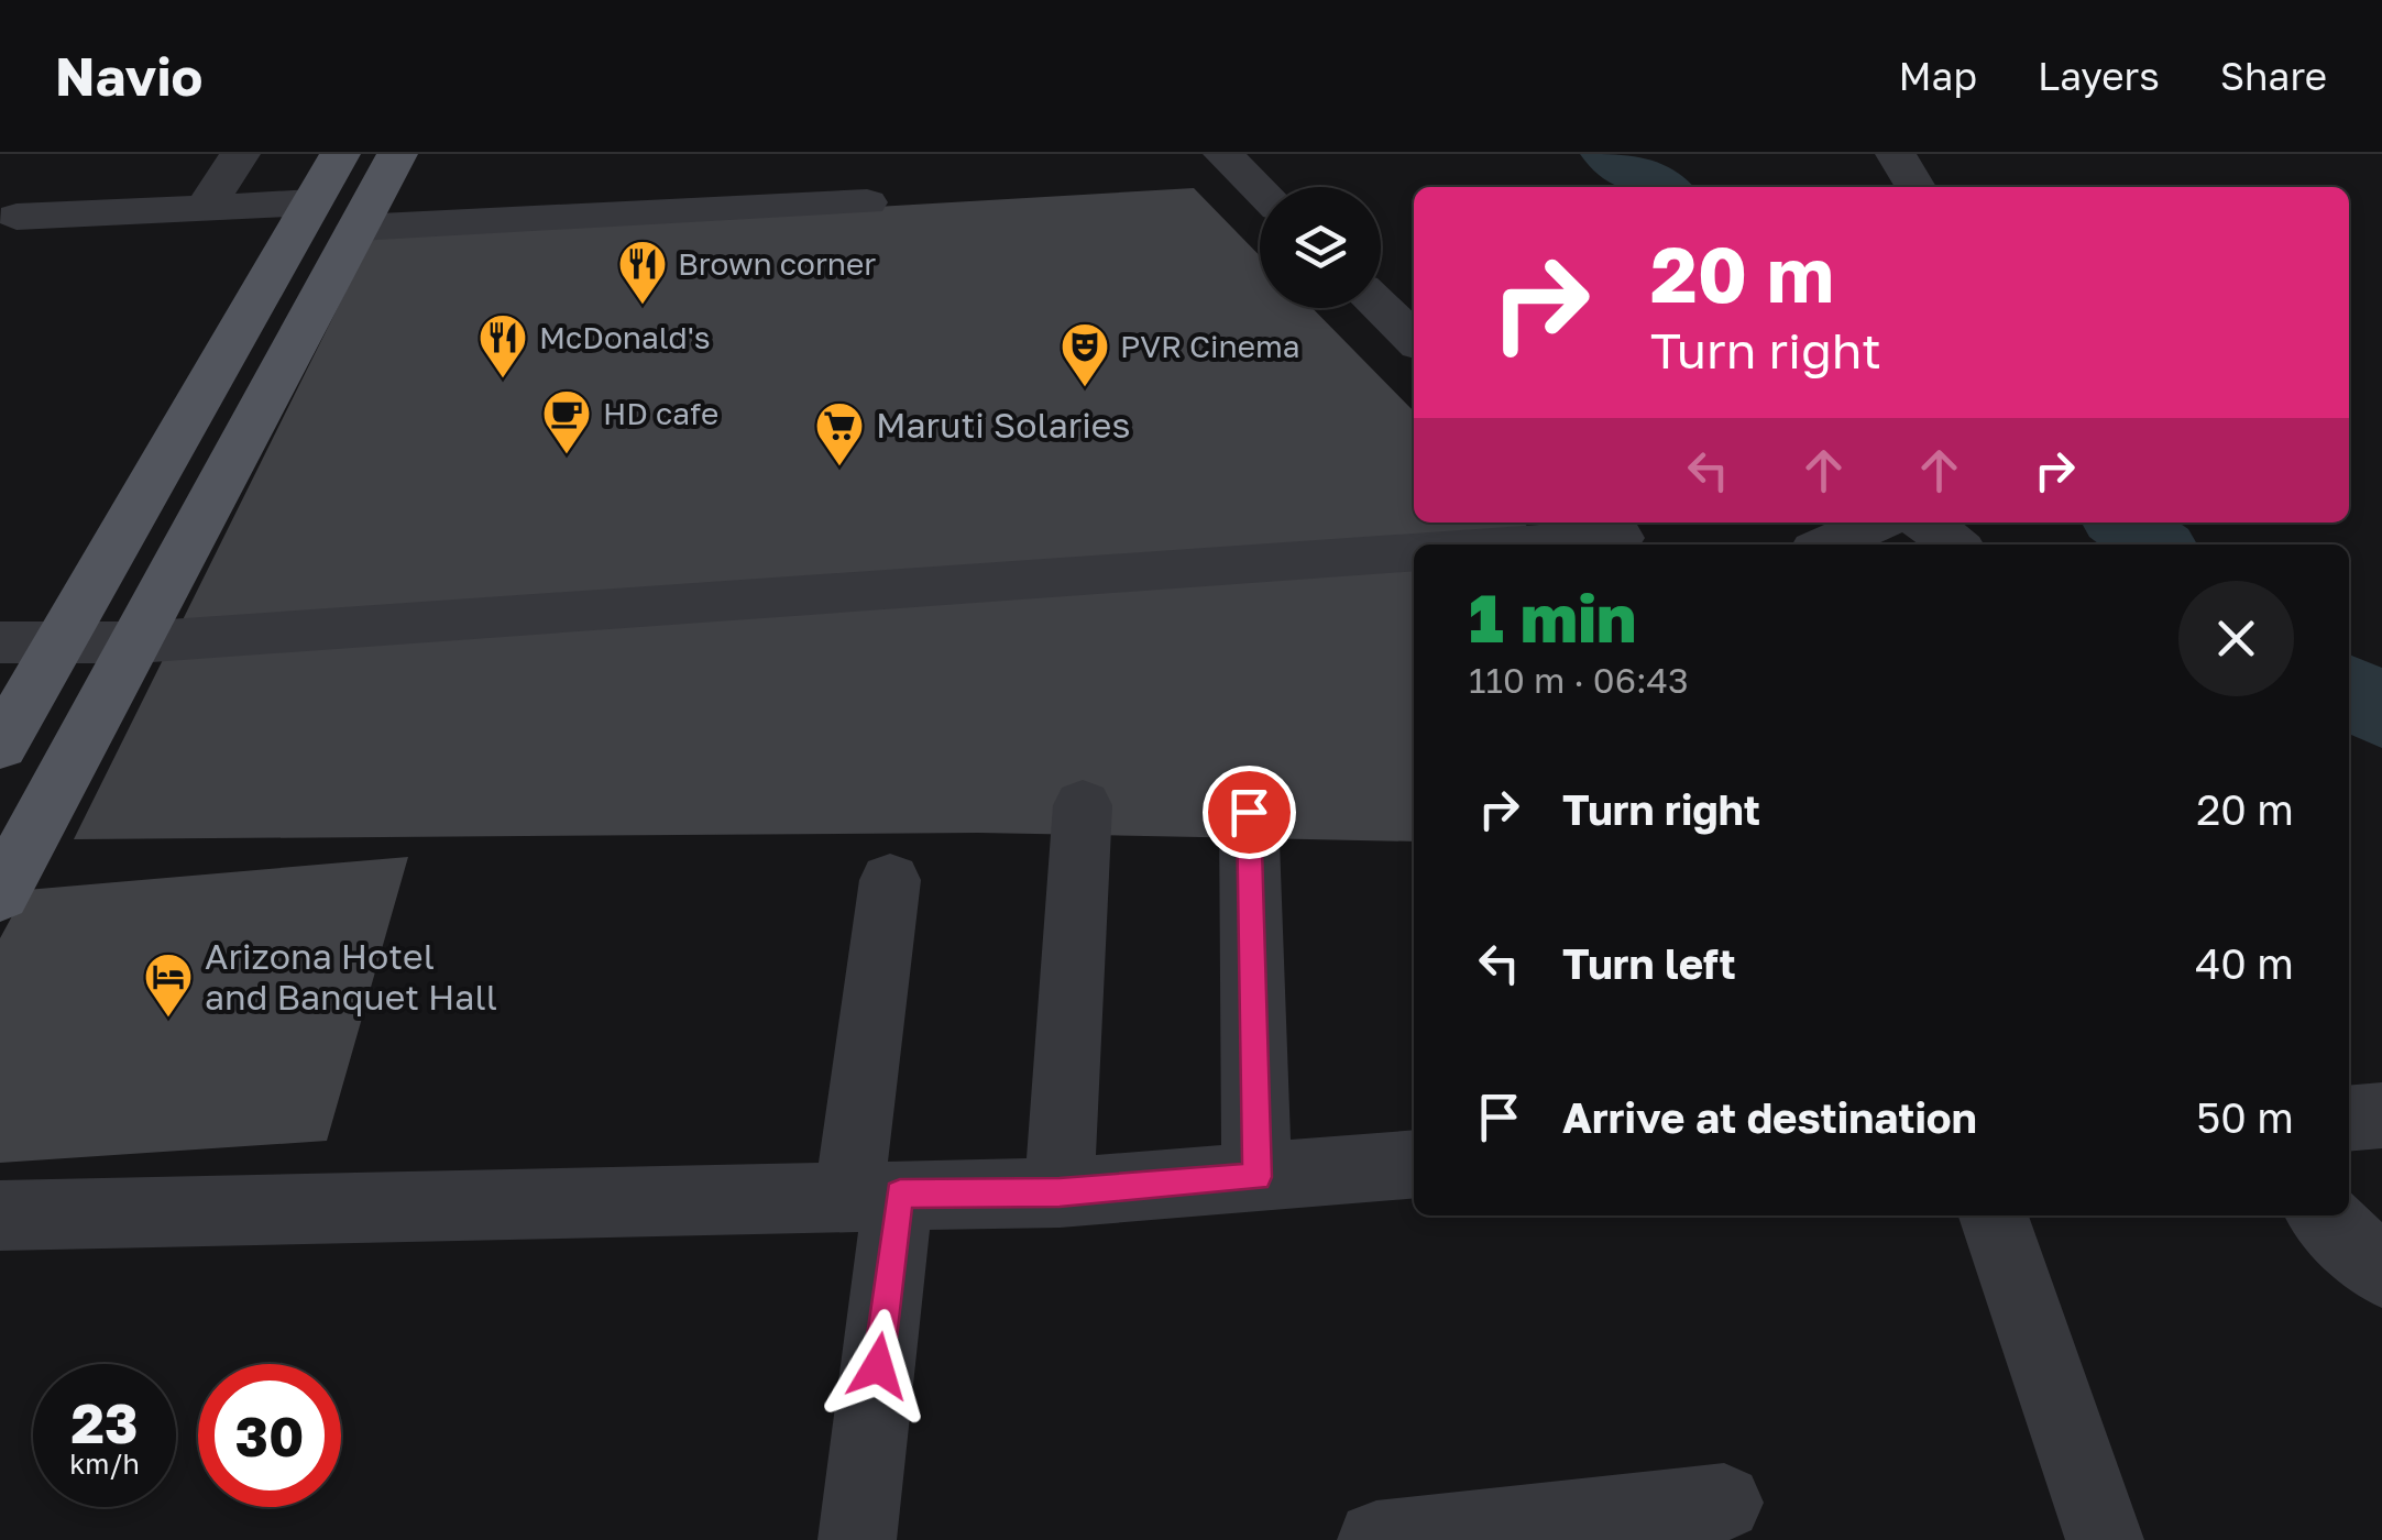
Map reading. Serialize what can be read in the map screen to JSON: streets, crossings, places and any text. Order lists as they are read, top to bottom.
{
  "places": {
    "restaurant": ["Brown corner", "McDonald's"],
    "theatre": ["PVR Cinema"],
    "cafe": ["HD cafe"],
    "supermarket": ["Maruti Solaries"],
    "hotel": ["Arizona Hotel and Banquet Hall"]
  },
  "page": {
    "header": "Navio",
    "nav": ["Map", "Layers", "Share"],
    "turn": ["20 m", "Turn right"],
    "heading": ["1 min", "110 m · 06:43"],
    "list": [
      {
        "name": "Turn right",
        "value": "20 m"
      },
      {
        "name": "Turn left",
        "value": "40 m"
      },
      {
        "name": "Arrive at destination",
        "value": "50 m"
      }
    ],
    "speed": "23 km/h",
    "limit": "30"
  }
}
